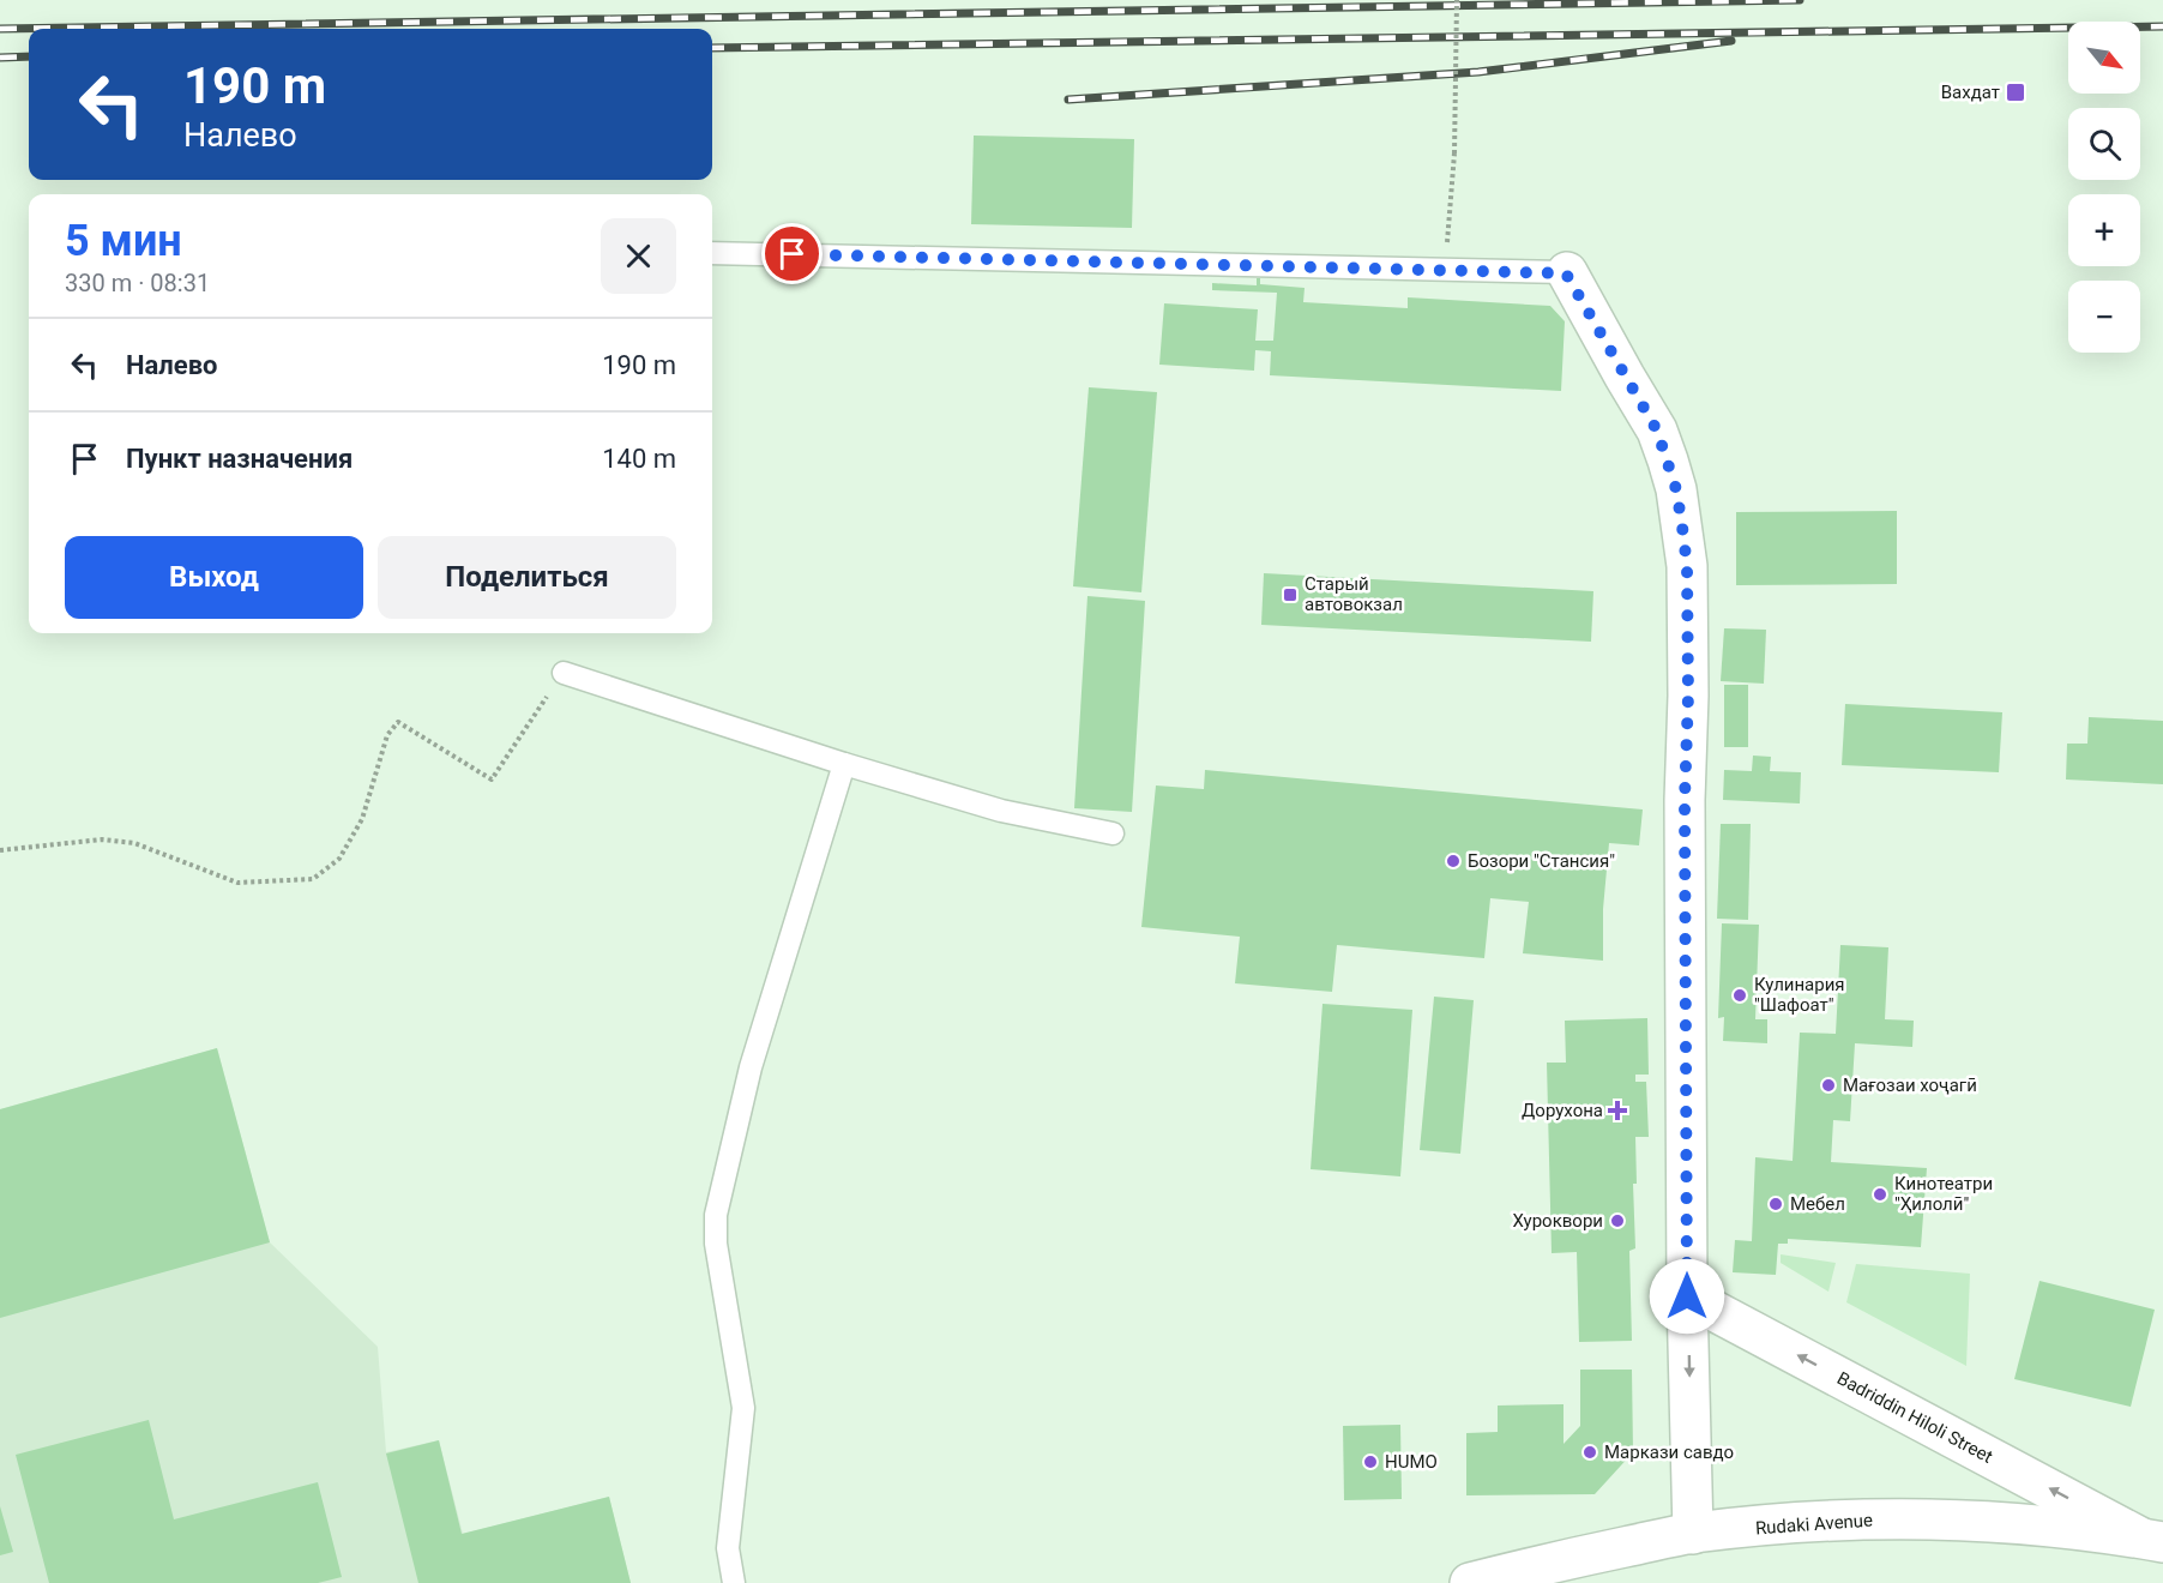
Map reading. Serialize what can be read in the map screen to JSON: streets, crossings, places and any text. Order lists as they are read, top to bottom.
{
  "streets": {
    "street": ["Badriddin Hiloli Street", "Rudaki Avenue"]
  },
  "crossings": [
    ["Badriddin Hiloli Street", "Rudaki Avenue"]
  ],
  "one_way": ["Badriddin Hiloli Street"],
  "places": {
    "transit": ["Вахдат", "Старый автовокзал"],
    "other": [
      "Бозори \"Стансия\"",
      "Кулинария \"Шафоат\"",
      "Мағозаи хоҷагӣ",
      "Кинотеатри \"Ҳилолӣ\"",
      "Мебел",
      "Хуроквори",
      "Маркази савдо",
      "HUMO"
    ],
    "health": ["Дорухона"]
  },
  "north": "bottom right",
  "page": {
    "map_buttons": ["+", "−"],
    "turn": ["190 m", "Налево"],
    "heading": ["5 мин", "330 m · 08:31"],
    "list": [
      {
        "name": "Налево",
        "value": "190 m"
      },
      {
        "name": "Пункт назначения",
        "value": "140 m"
      }
    ],
    "buttons": ["Выход", "Поделиться"]
  }
}
